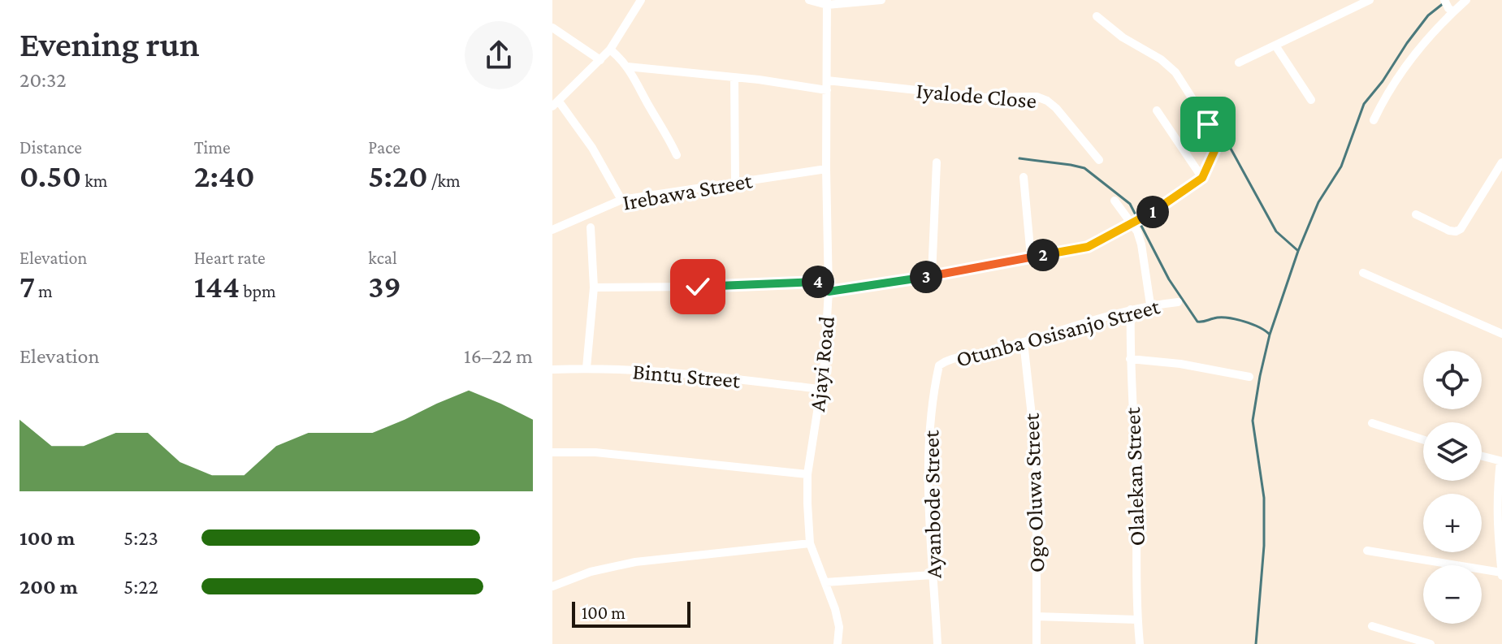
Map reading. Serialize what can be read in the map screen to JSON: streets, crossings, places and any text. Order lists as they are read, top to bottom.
{
  "streets": {
    "street": [
      "Iyalode Close",
      "Irebawa Street",
      "Otunba Osisanjo Street",
      "Ajayi Road",
      "Bintu Street",
      "Olalekan Street",
      "Ogo Oluwa Street",
      "Ayanbode Street"
    ]
  },
  "crossings": [
    ["Iyalode Close", "Ajayi Road"],
    ["Irebawa Street", "Ajayi Road"],
    ["Otunba Osisanjo Street", "Olalekan Street"],
    ["Otunba Osisanjo Street", "Ogo Oluwa Street"],
    ["Otunba Osisanjo Street", "Ayanbode Street"],
    ["Ajayi Road", "Bintu Street"]
  ],
  "scale_bar": "100 m",
  "page": {
    "heading": ["Evening run", "20:32"],
    "stats": [
      ["Distance", "0.50 km"],
      ["Time", "2:40"],
      ["Pace", "5:20 /km"],
      ["Elevation", "7 m"],
      ["Heart rate", "144 bpm"],
      ["kcal", "39"]
    ],
    "pins": [
      "1",
      "2",
      "3",
      "4"
    ],
    "chart": ["Elevation", "16–22 m"],
    "map_buttons": ["+", "−"],
    "list": [
      {
        "name": "100 m",
        "note": "5:23"
      },
      {
        "name": "200 m",
        "note": "5:22"
      }
    ],
    "scale": "100 m"
  }
}
